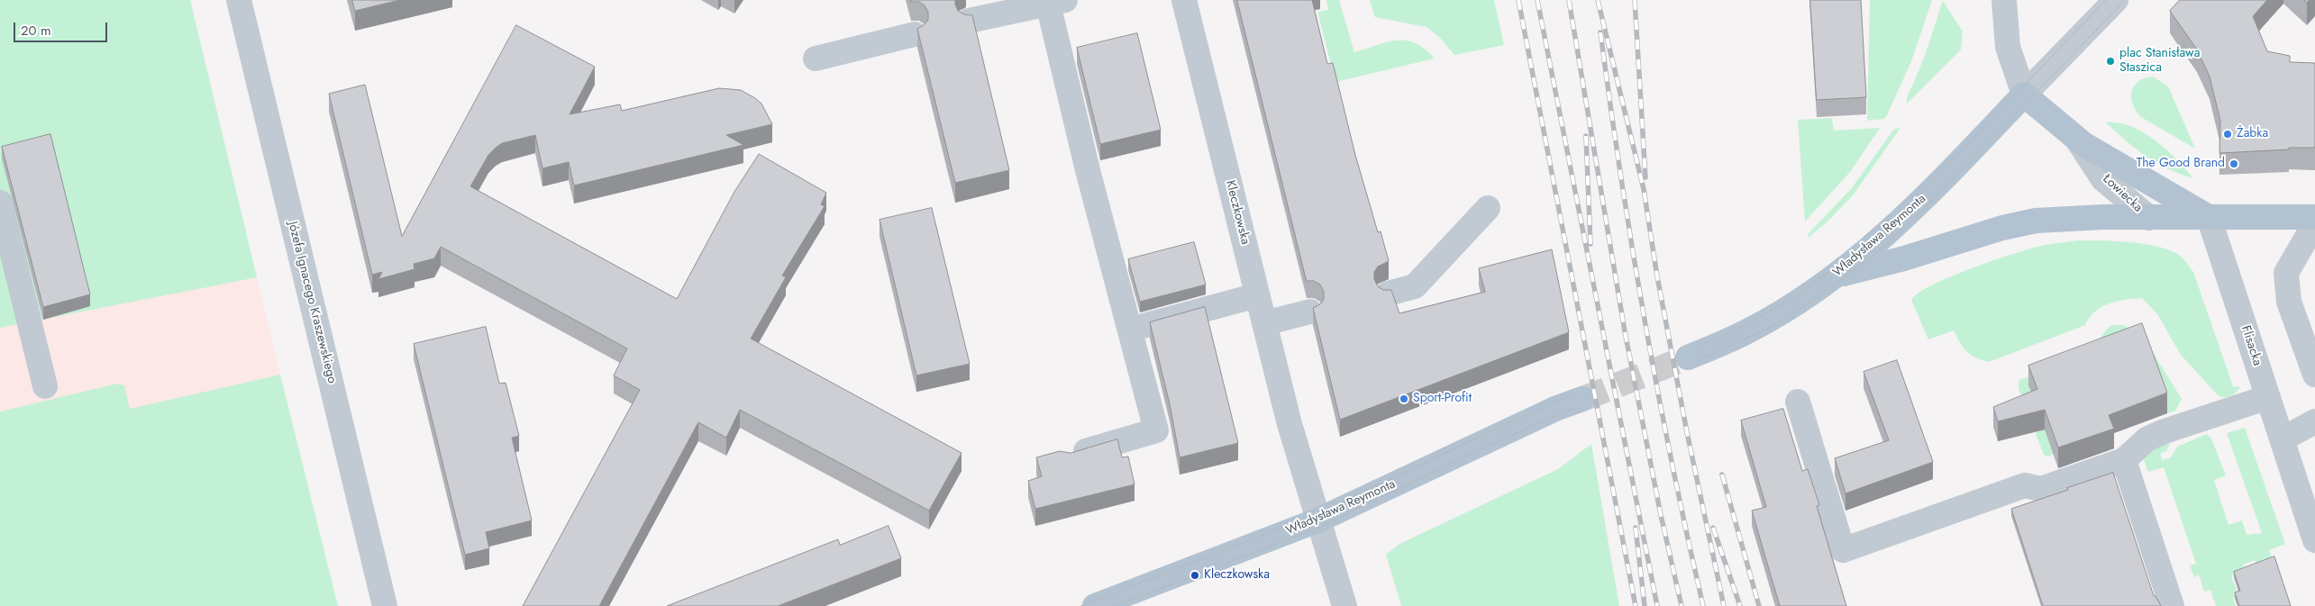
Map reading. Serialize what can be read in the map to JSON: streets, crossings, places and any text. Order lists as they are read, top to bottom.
{
  "streets": {
    "main road": ["Łowiecka", "Władysława Reymonta"],
    "street": ["Kleczkowska", "Józefa Ignacego Kraszewskiego", "Flisacka"]
  },
  "crossings": [
    ["Łowiecka", "Władysława Reymonta"],
    ["Łowiecka", "Flisacka"],
    ["Kleczkowska", "Władysława Reymonta"]
  ],
  "places": [
    "plac Stanisława Staszica",
    "Żabka",
    "The Good Brand",
    "Sport-Profit",
    "Kleczkowska"
  ],
  "scale_bar": "20 m"
}
